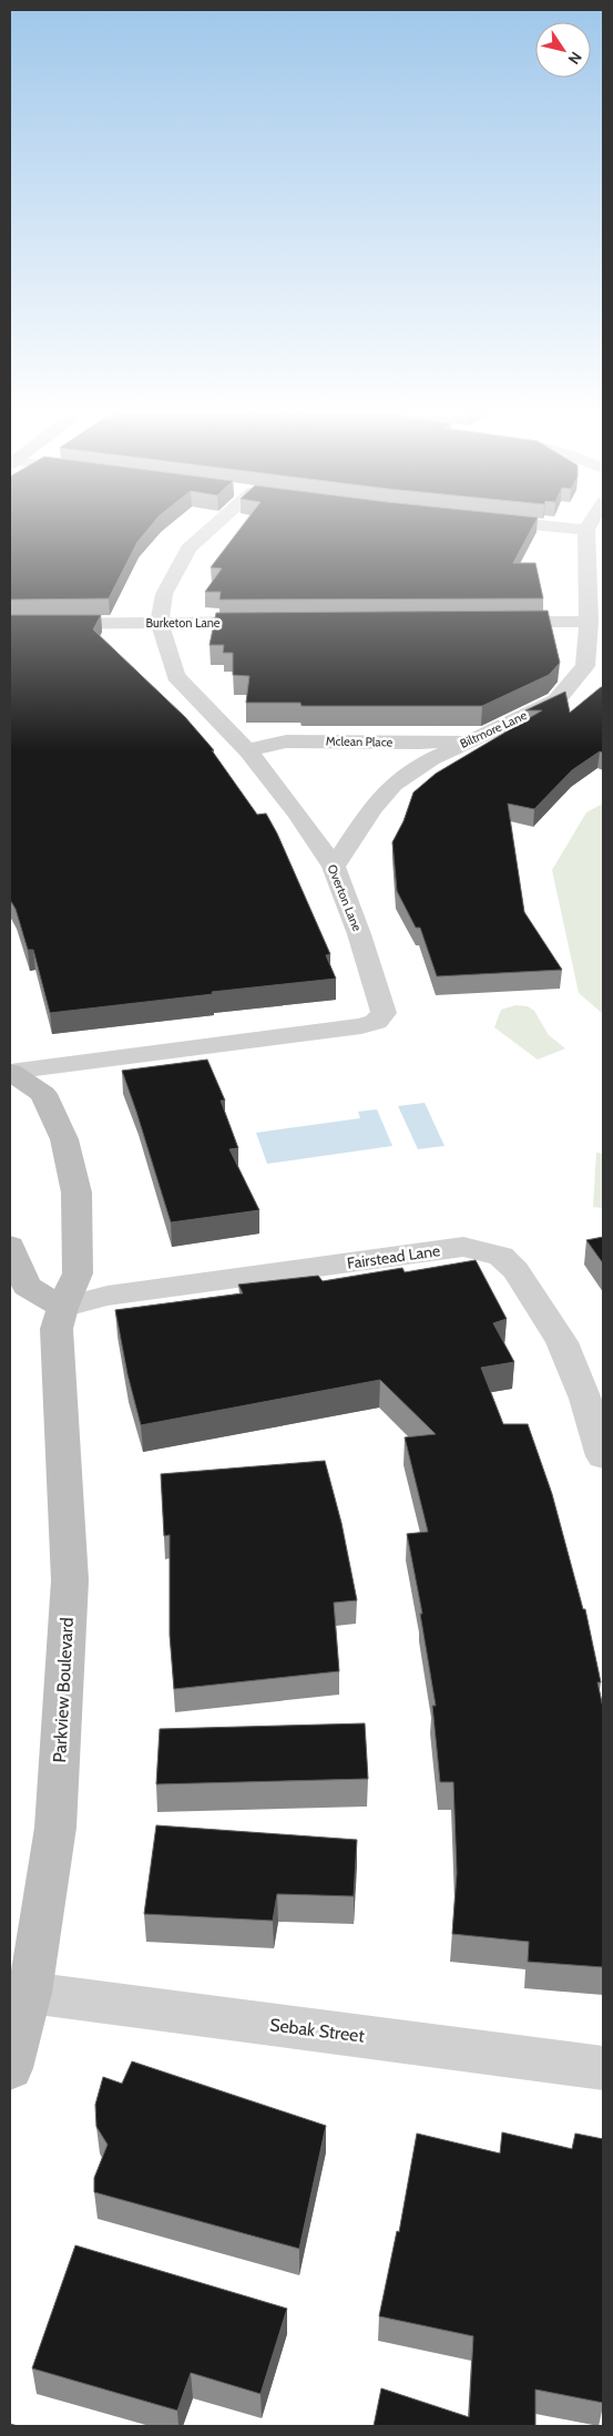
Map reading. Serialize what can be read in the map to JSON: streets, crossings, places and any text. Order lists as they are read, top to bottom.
{
  "streets": {
    "street": [
      "Burketon Lane",
      "Biltmore Lane",
      "Mclean Place",
      "Overton Lane",
      "Fairstead Lane",
      "Parkview Boulevard",
      "Sebak Street"
    ]
  },
  "crossings": [
    ["Burketon Lane", "Overton Lane"],
    ["Biltmore Lane", "Mclean Place"],
    ["Biltmore Lane", "Overton Lane"],
    ["Mclean Place", "Overton Lane"],
    ["Overton Lane", "Parkview Boulevard"],
    ["Fairstead Lane", "Parkview Boulevard"],
    ["Parkview Boulevard", "Sebak Street"]
  ],
  "north": "bottom right"
}
